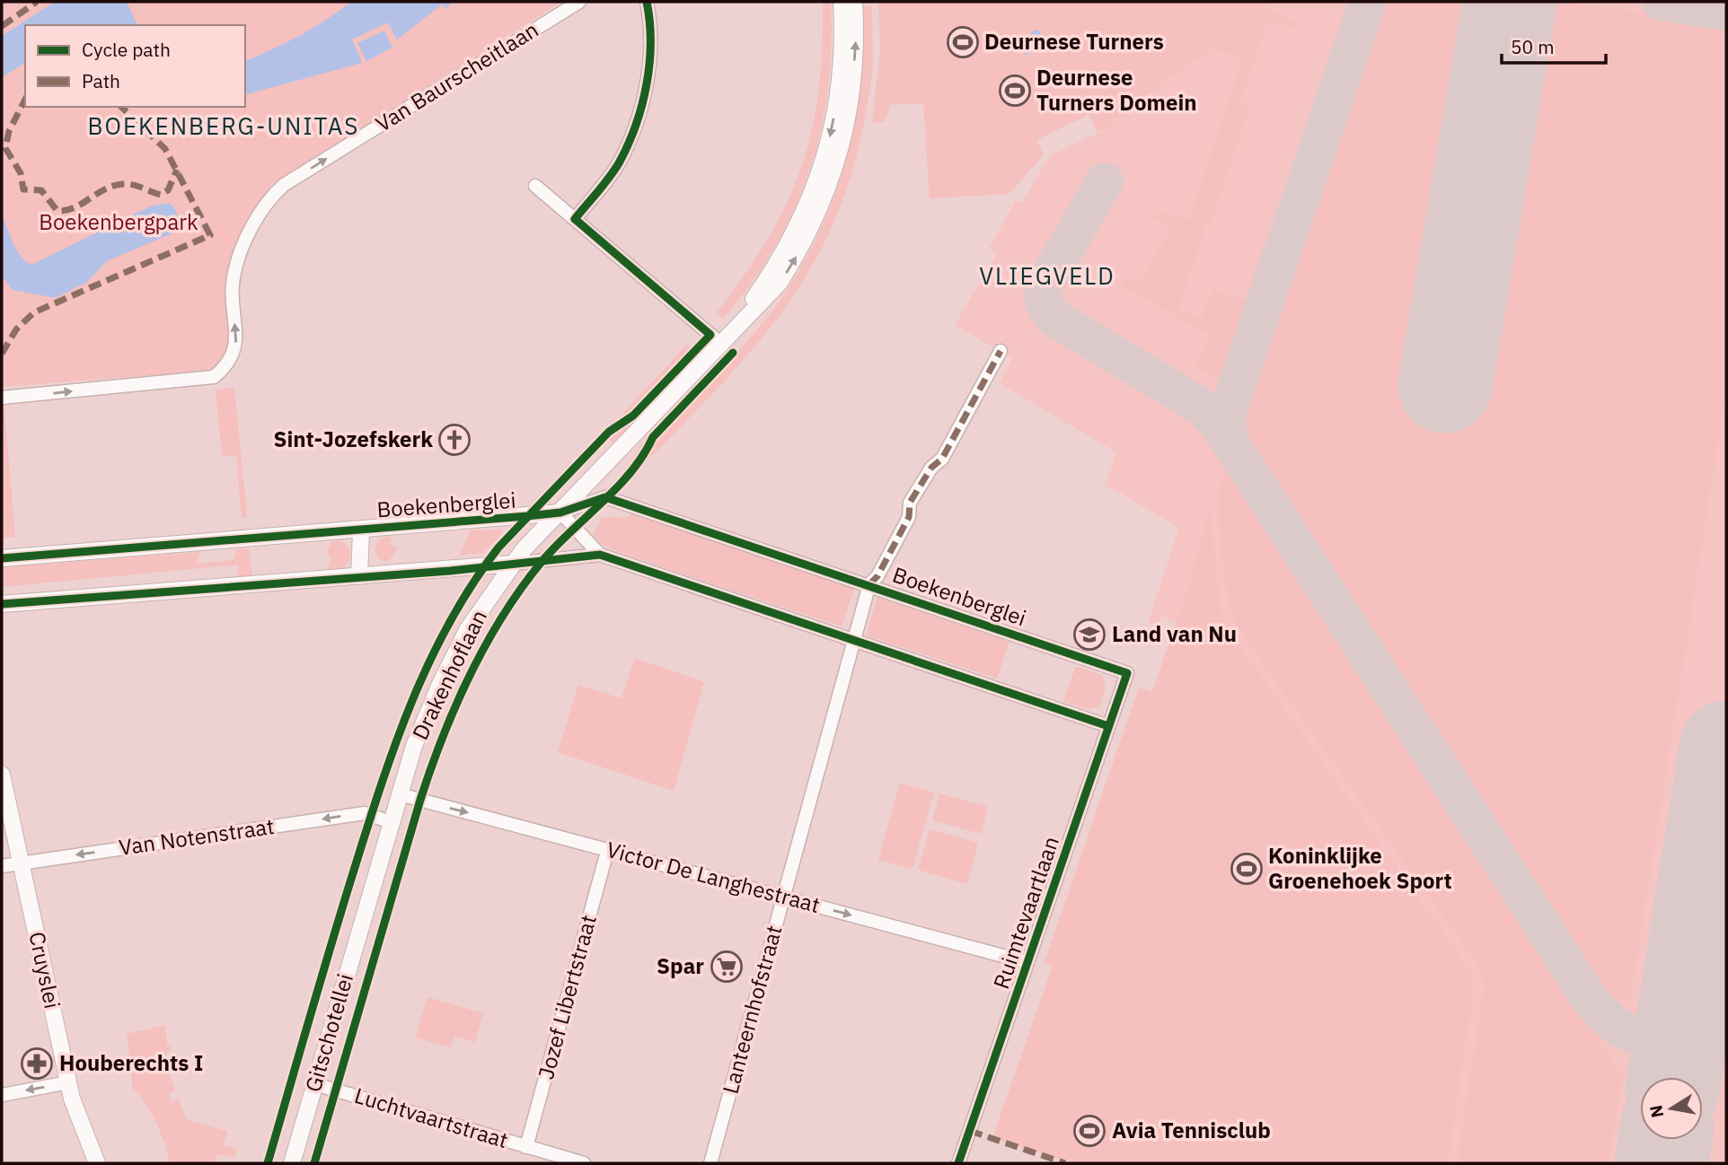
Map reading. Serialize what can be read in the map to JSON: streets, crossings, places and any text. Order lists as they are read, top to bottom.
{
  "streets": {
    "street": [
      "Van Baurscheitlaan",
      "Boekenberglei",
      "Drakenhoflaan",
      "Van Notenstraat",
      "Victor De Langhestraat",
      "Ruimtevaartlaan",
      "Cruyslei",
      "Jozef Libertstraat",
      "Lanteernhofstraat",
      "Gitschotellei",
      "Luchtvaartstraat"
    ]
  },
  "crossings": [
    ["Boekenberglei", "Drakenhoflaan"],
    ["Boekenberglei", "Ruimtevaartlaan"],
    ["Boekenberglei", "Lanteernhofstraat"],
    ["Drakenhoflaan", "Van Notenstraat"],
    ["Drakenhoflaan", "Victor De Langhestraat"],
    ["Drakenhoflaan", "Gitschotellei"],
    ["Van Notenstraat", "Cruyslei"],
    ["Victor De Langhestraat", "Ruimtevaartlaan"],
    ["Victor De Langhestraat", "Jozef Libertstraat"],
    ["Victor De Langhestraat", "Lanteernhofstraat"],
    ["Jozef Libertstraat", "Luchtvaartstraat"],
    ["Gitschotellei", "Luchtvaartstraat"]
  ],
  "one_way": ["Van Baurscheitlaan", "Van Notenstraat", "Victor De Langhestraat"],
  "districts": ["BOEKENBERG-UNITAS", "VLIEGVELD"],
  "parks": ["Boekenbergpark"],
  "places": {
    "sports": [
      "Deurnese Turners",
      "Deurnese Turners Domein",
      "Koninklijke Groenehoek Sport",
      "Avia Tennisclub"
    ],
    "church": ["Sint-Jozefskerk"],
    "school or university": ["Land van Nu"],
    "supermarket": ["Spar"],
    "pharmacy": ["Houberechts I"]
  },
  "legend": ["Cycle path", "Path"],
  "scale_bar": "50 m",
  "north": "left"
}
